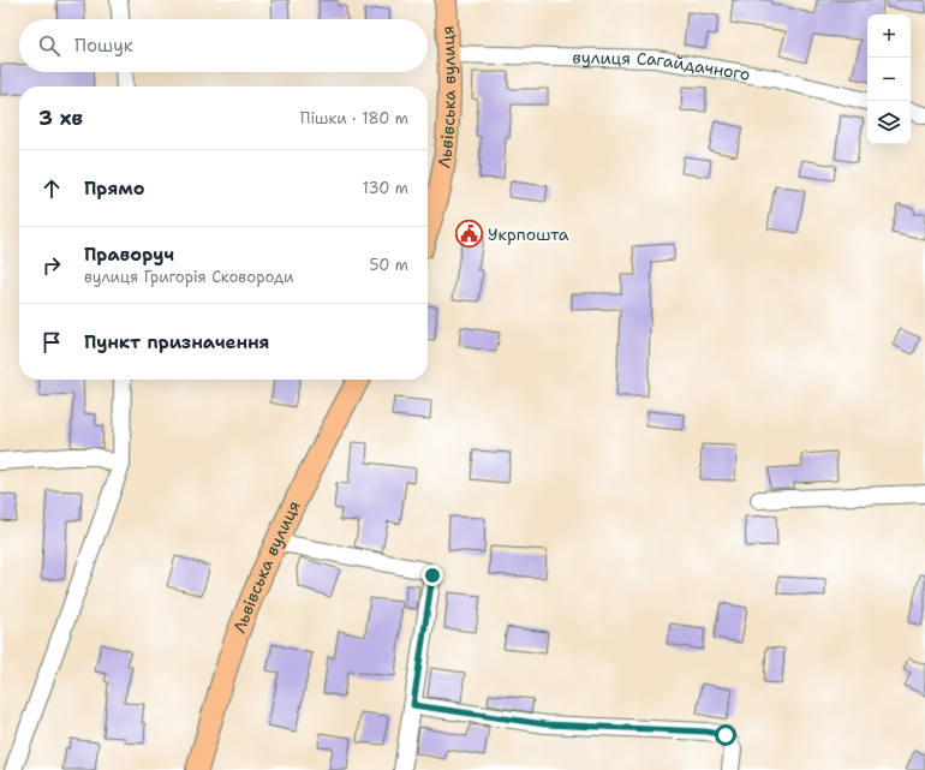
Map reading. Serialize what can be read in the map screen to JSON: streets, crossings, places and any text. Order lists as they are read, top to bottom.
{
  "streets": {
    "main road": ["Львівська вулиця"],
    "street": ["вулиця Сагайдачного"]
  },
  "crossings": [
    ["вулиця Сагайдачного", "Львівська вулиця"]
  ],
  "places": {
    "public building": ["Укрпошта"]
  },
  "page": {
    "map_buttons": ["+", "−"],
    "search": "Пошук",
    "heading": ["3 хв", "Пішки · 180 m"],
    "list": [
      ["Прямо", "130 m"],
      ["Праворуч", "вулиця Григорія Сковороди", "50 m"],
      "Пункт призначення"
    ]
  }
}
